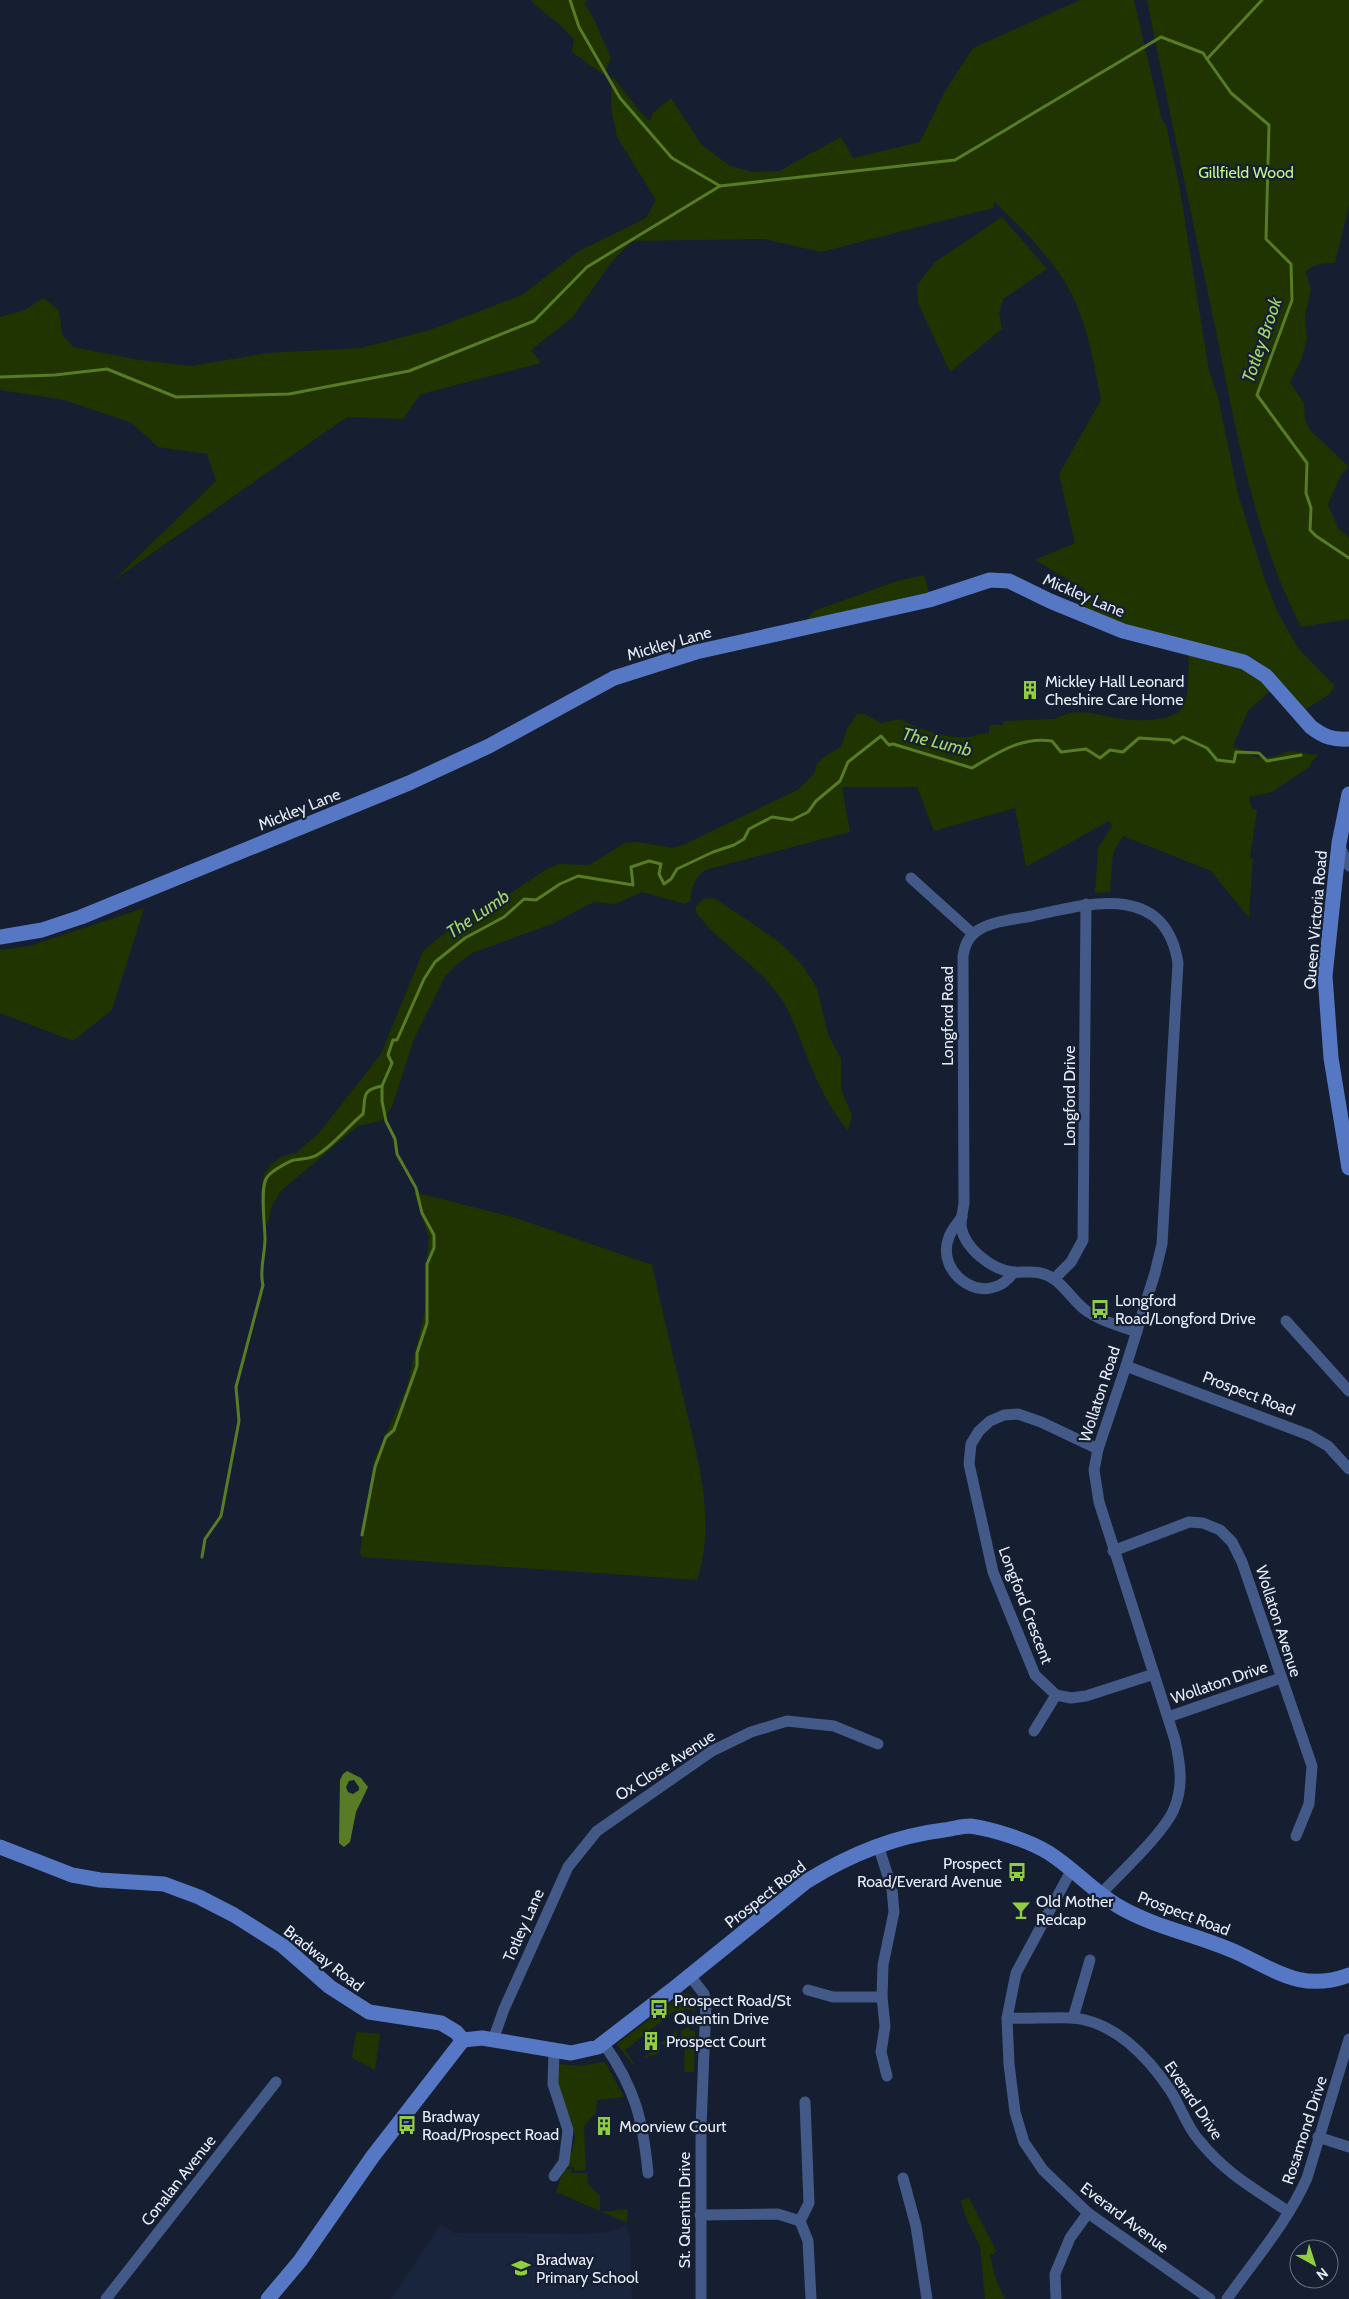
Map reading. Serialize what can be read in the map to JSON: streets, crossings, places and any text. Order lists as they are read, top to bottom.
{
  "streets": {
    "street": [
      "Mickley Lane",
      "Queen Victoria Road",
      "Longford Road",
      "Longford Drive",
      "Prospect Road",
      "Wollaton Road",
      "Longford Crescent",
      "Wollaton Avenue",
      "Wollaton Drive",
      "Ox Close Avenue",
      "Totley Lane",
      "Bradway Road",
      "Everard Drive",
      "Rosamond Drive",
      "Conalan Avenue",
      "St. Quentin Drive",
      "Everard Avenue"
    ]
  },
  "crossings": [
    ["Longford Road", "Longford Drive"],
    ["Longford Road", "Wollaton Road"],
    ["Longford Drive", "Wollaton Road"],
    ["Prospect Road", "Wollaton Road"],
    ["Prospect Road", "Totley Lane"],
    ["Prospect Road", "Bradway Road"],
    ["Prospect Road", "St. Quentin Drive"],
    ["Prospect Road", "Everard Avenue"],
    ["Wollaton Road", "Longford Crescent"],
    ["Wollaton Road", "Wollaton Avenue"],
    ["Wollaton Road", "Wollaton Drive"],
    ["Wollaton Avenue", "Wollaton Drive"],
    ["Ox Close Avenue", "Totley Lane"],
    ["Everard Drive", "Rosamond Drive"],
    ["Everard Drive", "Everard Avenue"]
  ],
  "water": ["Totley Brook", "The Lumb"],
  "parks": ["Gillfield Wood"],
  "places": {
    "building": ["Mickley Hall Leonard Cheshire Care Home", "Prospect Court", "Moorview Court"],
    "bus stop": [
      "Longford Road/Longford Drive",
      "Prospect Road/Everard Avenue",
      "Prospect Road/St Quentin Drive",
      "Bradway Road/Prospect Road"
    ],
    "bar": ["Old Mother Redcap"],
    "school or university": ["Bradway Primary School"]
  },
  "north": "bottom right"
}
